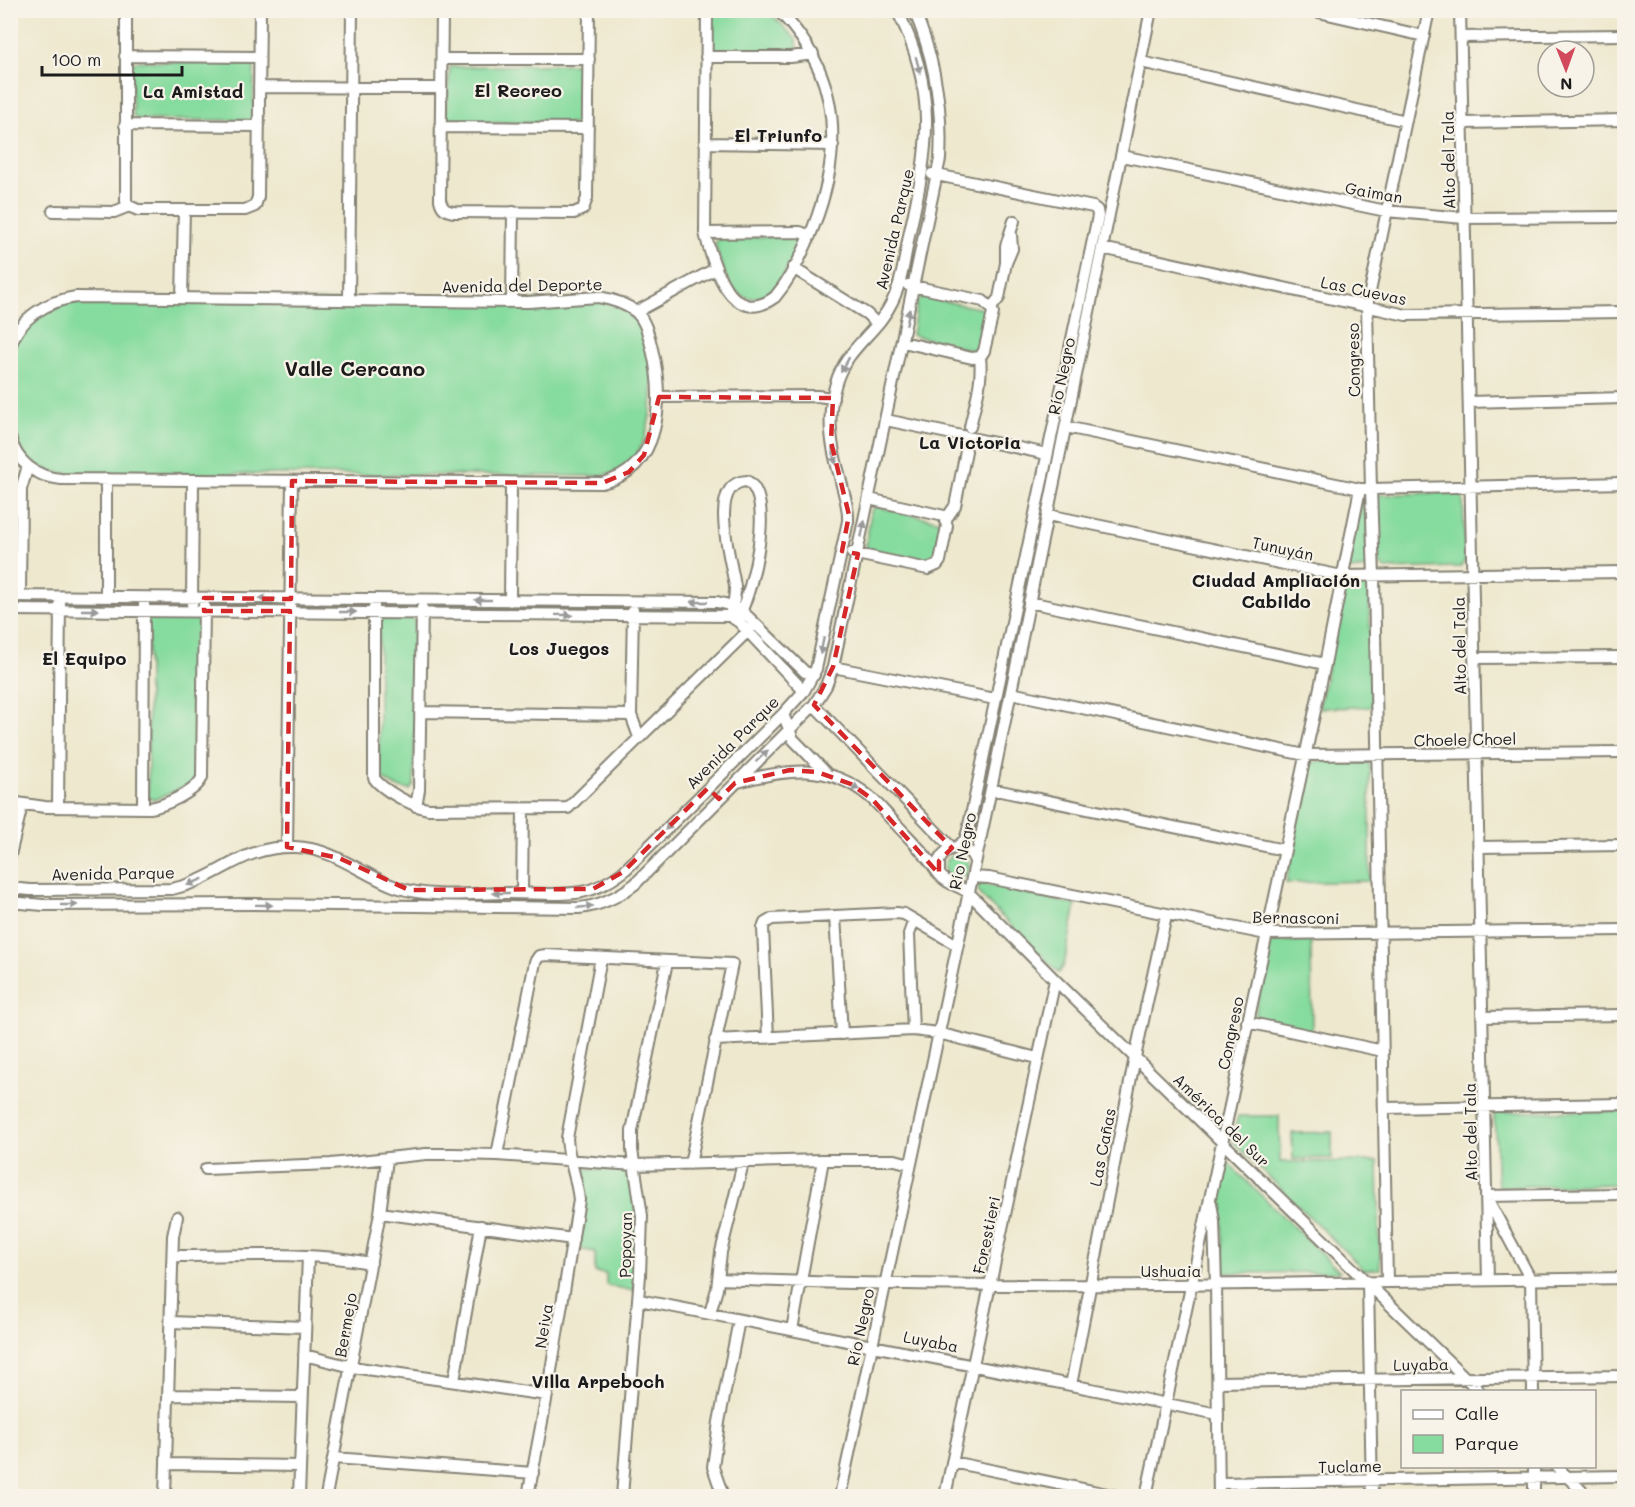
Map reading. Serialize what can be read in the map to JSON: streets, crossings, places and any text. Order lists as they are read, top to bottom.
{
  "streets": {
    "street": [
      "Alto del Tala",
      "Gaiman",
      "Avenida Parque",
      "Avenida del Deporte",
      "Las Cuevas",
      "Congreso",
      "Río Negro",
      "Tunuyán",
      "Choele Choel",
      "Bernasconi",
      "América del Sur",
      "Las Cañas",
      "Forestieri",
      "Popoyan",
      "Ushuaia",
      "Bermejo",
      "Neiva",
      "Luyaba",
      "Tuclame"
    ]
  },
  "crossings": [
    ["Alto del Tala", "Gaiman"],
    ["Alto del Tala", "Las Cuevas"],
    ["Alto del Tala", "Tunuyán"],
    ["Alto del Tala", "Choele Choel"],
    ["Alto del Tala", "Bernasconi"],
    ["Alto del Tala", "Ushuaia"],
    ["Gaiman", "Congreso"],
    ["Gaiman", "Río Negro"],
    ["Avenida Parque", "Río Negro"],
    ["Las Cuevas", "Congreso"],
    ["Las Cuevas", "Río Negro"],
    ["Congreso", "Tunuyán"],
    ["Congreso", "Choele Choel"],
    ["Congreso", "Bernasconi"],
    ["Congreso", "América del Sur"],
    ["Congreso", "Ushuaia"],
    ["Congreso", "Luyaba"],
    ["Río Negro", "Tunuyán"],
    ["Río Negro", "Choele Choel"],
    ["Río Negro", "Bernasconi"],
    ["Río Negro", "América del Sur"],
    ["Río Negro", "Ushuaia"],
    ["Río Negro", "Luyaba"],
    ["Bernasconi", "América del Sur"],
    ["Bernasconi", "Las Cañas"],
    ["América del Sur", "Las Cañas"],
    ["América del Sur", "Forestieri"],
    ["América del Sur", "Ushuaia"],
    ["América del Sur", "Luyaba"],
    ["Las Cañas", "Ushuaia"],
    ["Las Cañas", "Luyaba"],
    ["Forestieri", "Ushuaia"],
    ["Forestieri", "Luyaba"],
    ["Popoyan", "Luyaba"]
  ],
  "districts": [
    "El Recreo",
    "La Amistad",
    "El Triunfo",
    "Valle Cercano",
    "La Victoria",
    "Ciudad Ampliación Cabildo",
    "Los Juegos",
    "El Equipo",
    "Villa Arpeboch"
  ],
  "legend": ["Calle", "Parque"],
  "scale_bar": "100 m",
  "north": "bottom"
}
